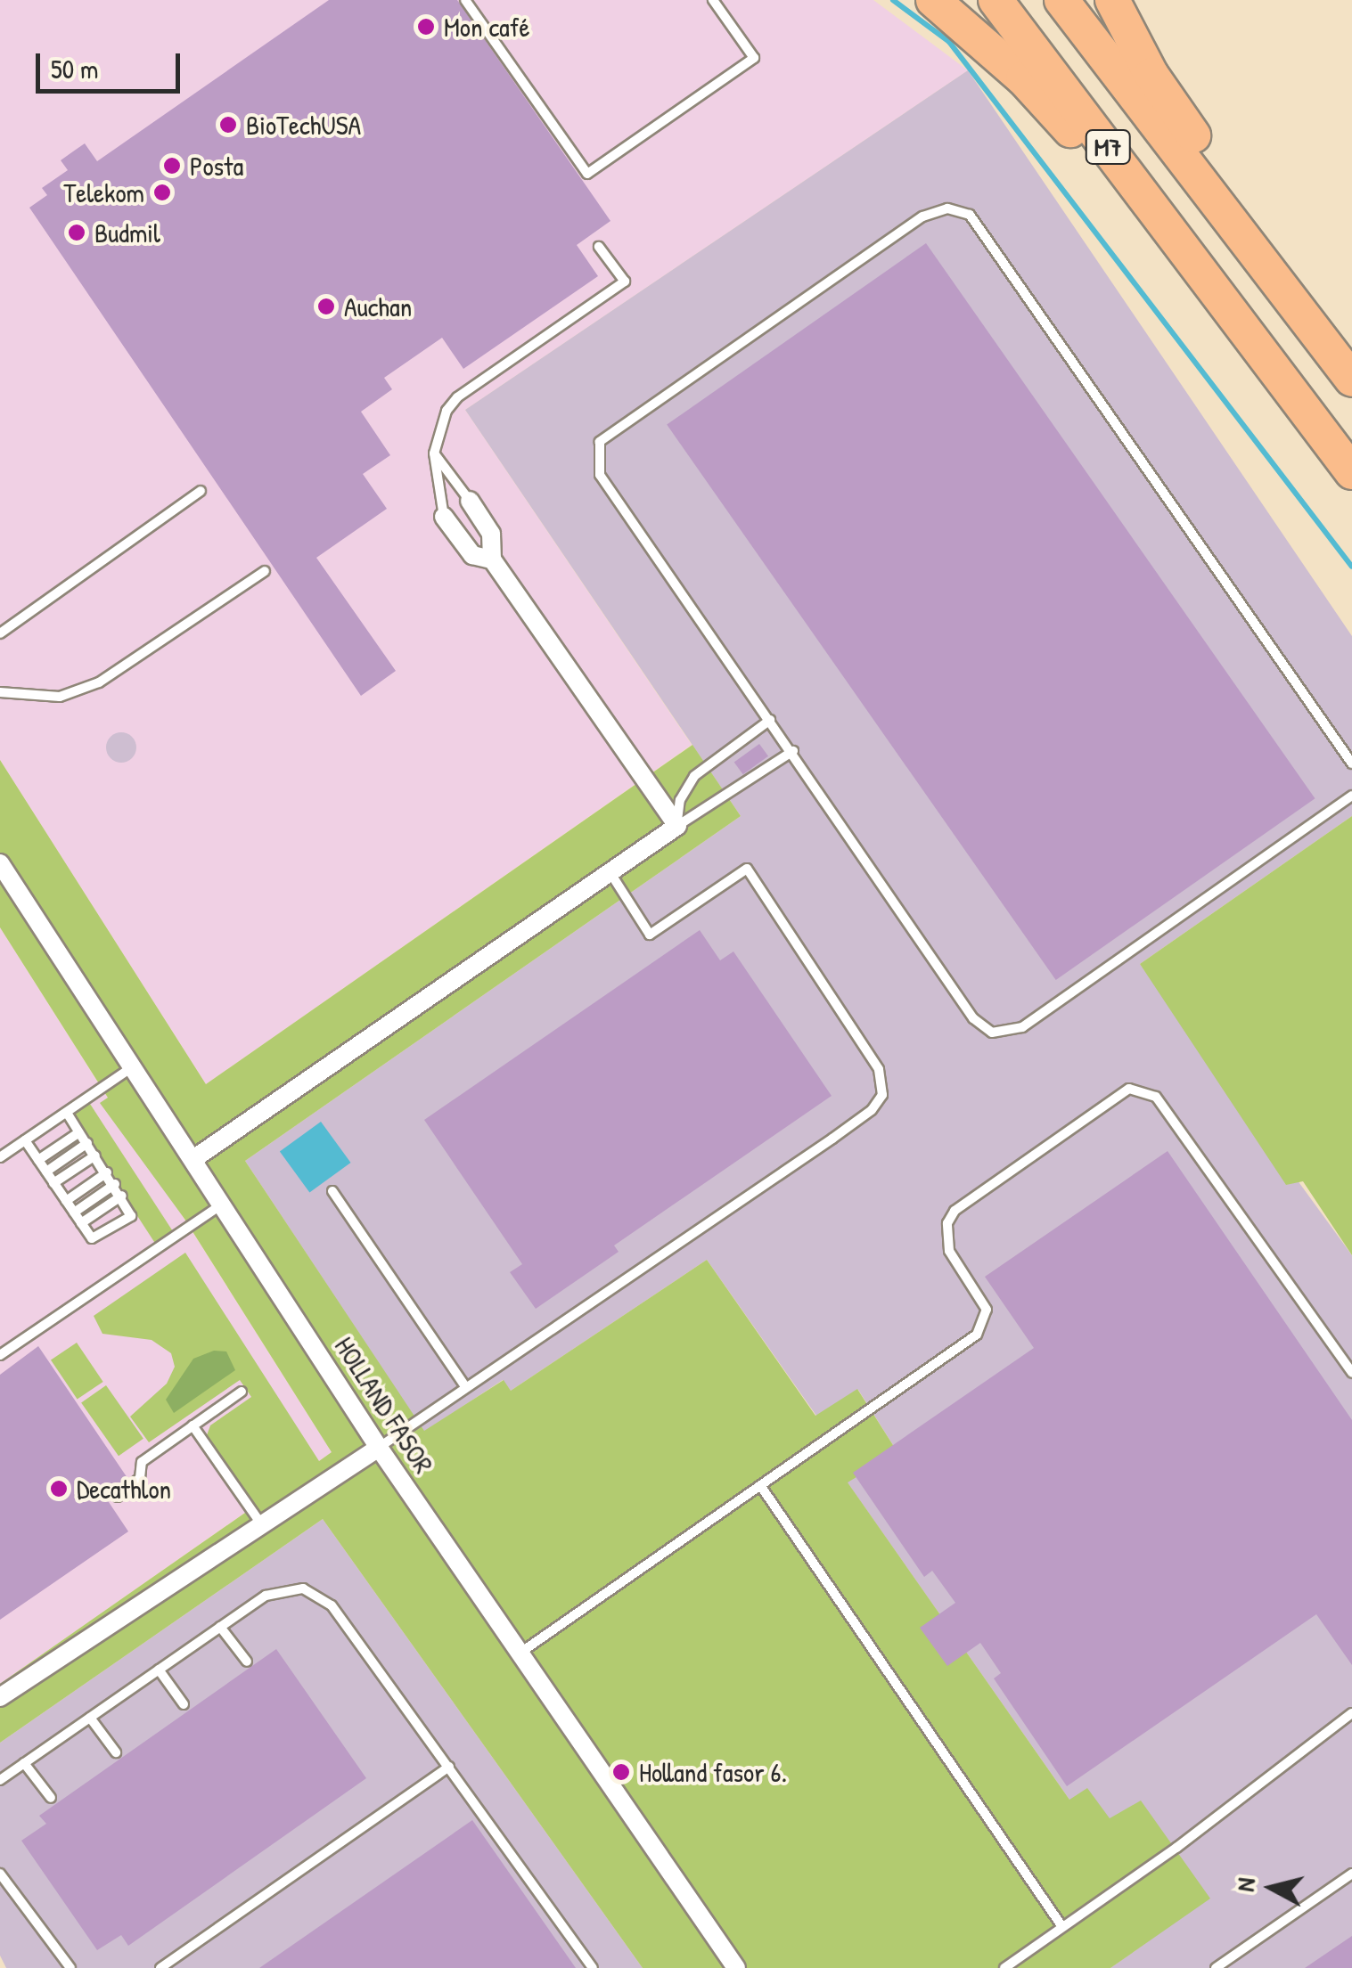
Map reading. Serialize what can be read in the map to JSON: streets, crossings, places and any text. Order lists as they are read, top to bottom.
{
  "streets": {
    "highway": ["M7"],
    "street": ["HOLLAND FASOR"]
  },
  "places": [
    "Mon café",
    "BioTechUSA",
    "Posta",
    "Telekom",
    "Budmil",
    "Auchan",
    "Decathlon",
    "Holland fasor 6."
  ],
  "scale_bar": "50 m",
  "north": "left"
}
